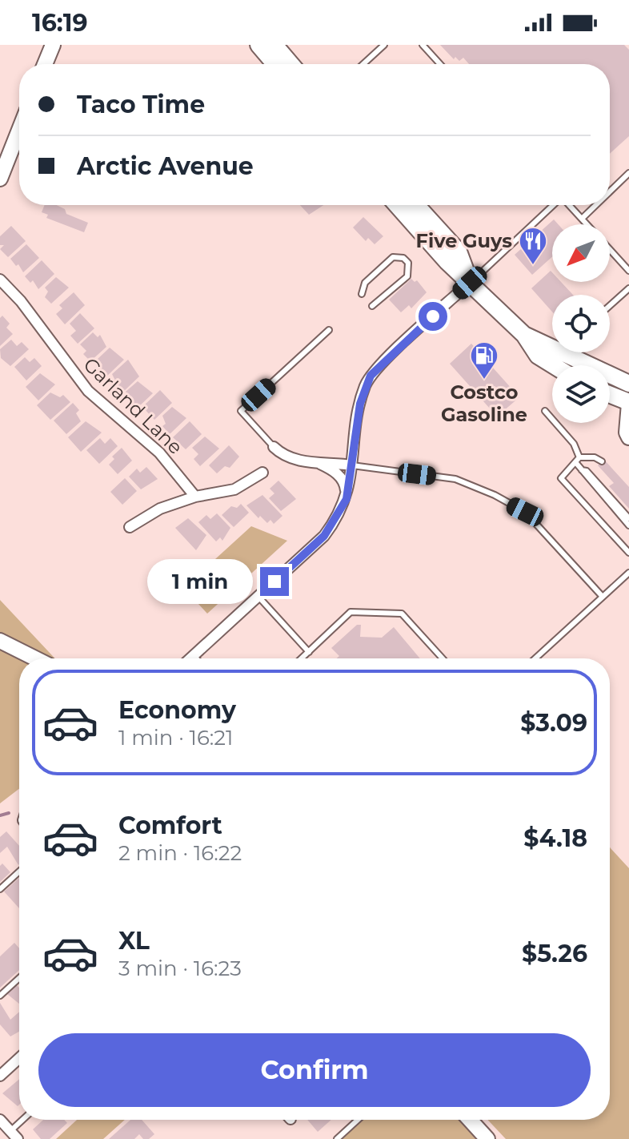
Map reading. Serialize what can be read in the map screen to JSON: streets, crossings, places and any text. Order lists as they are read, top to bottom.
{
  "streets": {
    "street": ["Garland Lane"]
  },
  "places": {
    "restaurant": ["Five Guys"],
    "fuel station": ["Costco Gasoline"]
  },
  "north": "bottom left",
  "page": {
    "status": "16:19",
    "banner": ["Taco Time", "Arctic Avenue"],
    "bubble": "1 min",
    "list": [
      {
        "name": "Economy",
        "note": "1 min · 16:21",
        "value": "$3.09"
      },
      {
        "name": "Comfort",
        "note": "2 min · 16:22",
        "value": "$4.18"
      },
      {
        "name": "XL",
        "note": "3 min · 16:23",
        "value": "$5.26"
      }
    ],
    "buttons": "Confirm"
  }
}
